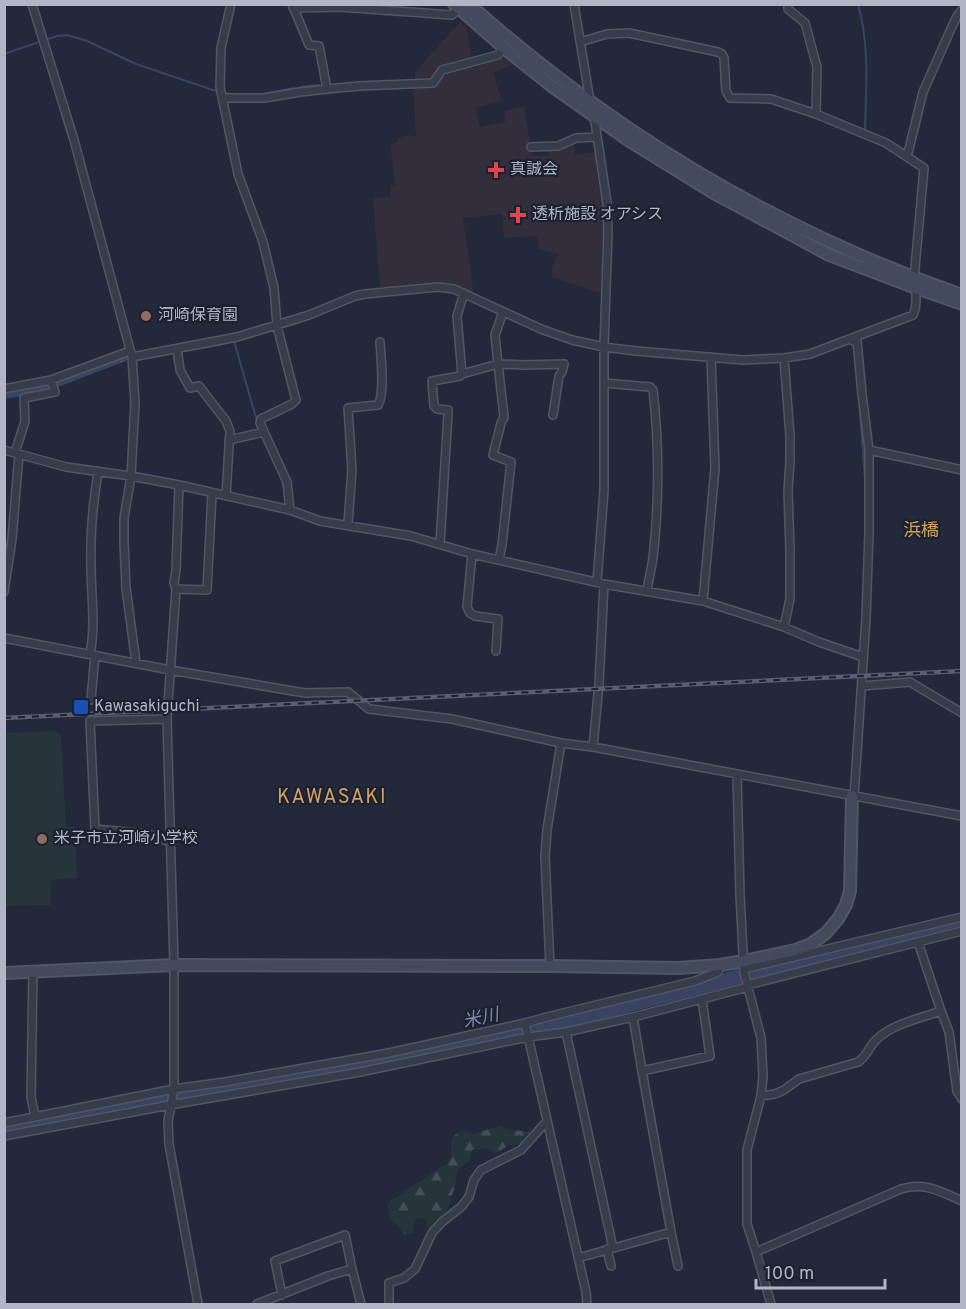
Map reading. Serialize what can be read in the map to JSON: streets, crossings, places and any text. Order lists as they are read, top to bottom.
{
  "districts": ["浜橋", "KAWASAKI"],
  "water": ["米川"],
  "places": {
    "health": ["真誠会", "透析施設 オアシス"],
    "other": ["河崎保育園", "米子市立河崎小学校"],
    "transit": ["Kawasakiguchi"]
  },
  "scale_bar": "100 m"
}
